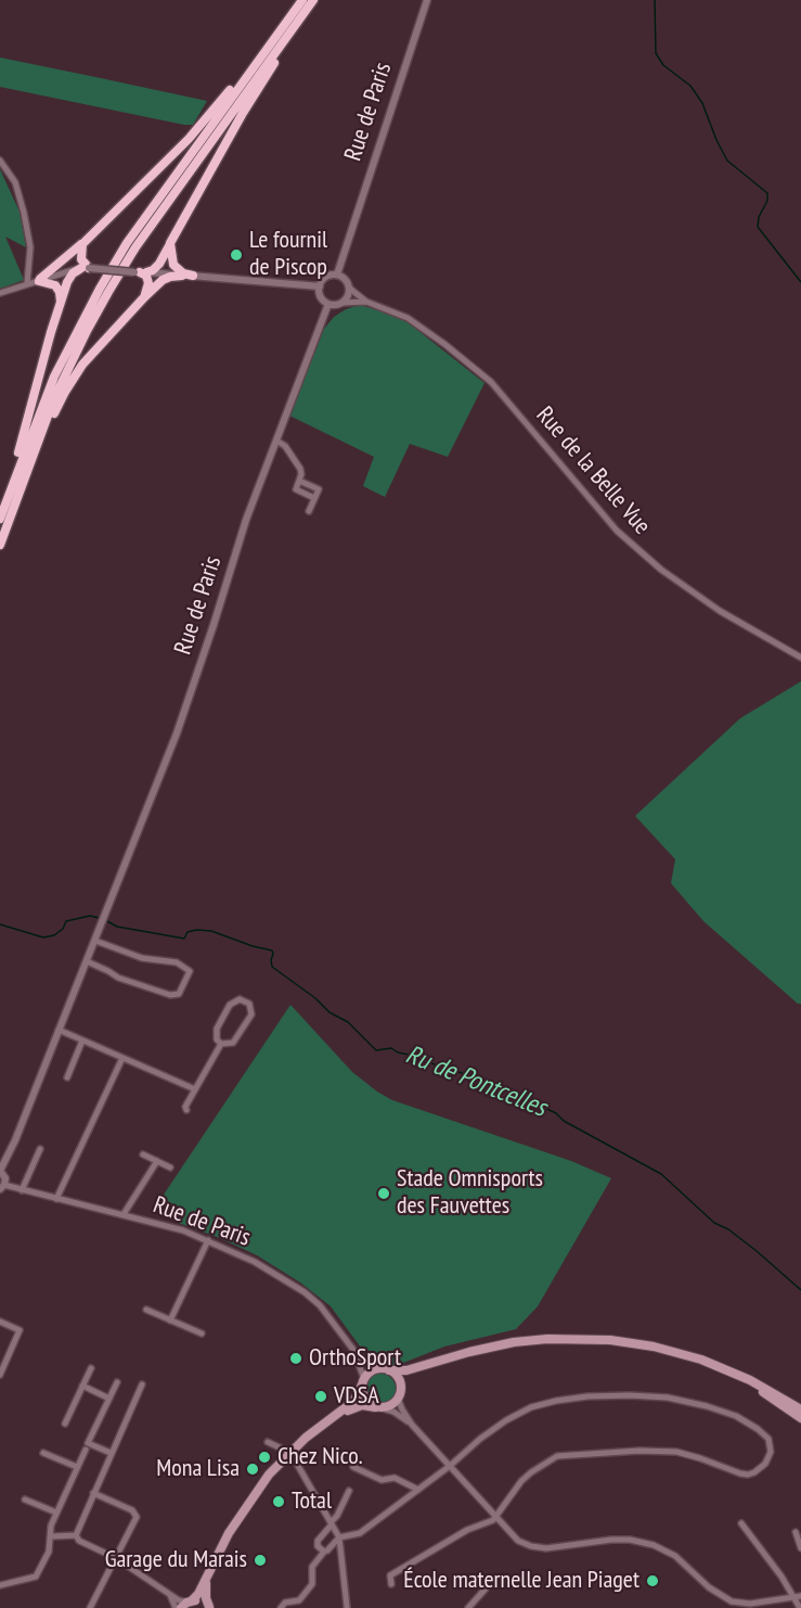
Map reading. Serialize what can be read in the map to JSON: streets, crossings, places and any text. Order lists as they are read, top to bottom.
{
  "streets": {
    "street": ["Rue de Paris", "Rue de la Belle Vue"]
  },
  "crossings": [
    ["Rue de Paris", "Rue de la Belle Vue"]
  ],
  "water": ["Ru de Pontcelles"],
  "places": [
    "Le fournil de Piscop",
    "Stade Omnisports des Fauvettes",
    "OrthoSport",
    "VDSA",
    "Chez Nico.",
    "Mona Lisa",
    "Total",
    "Garage du Marais",
    "École maternelle Jean Piaget"
  ]
}
